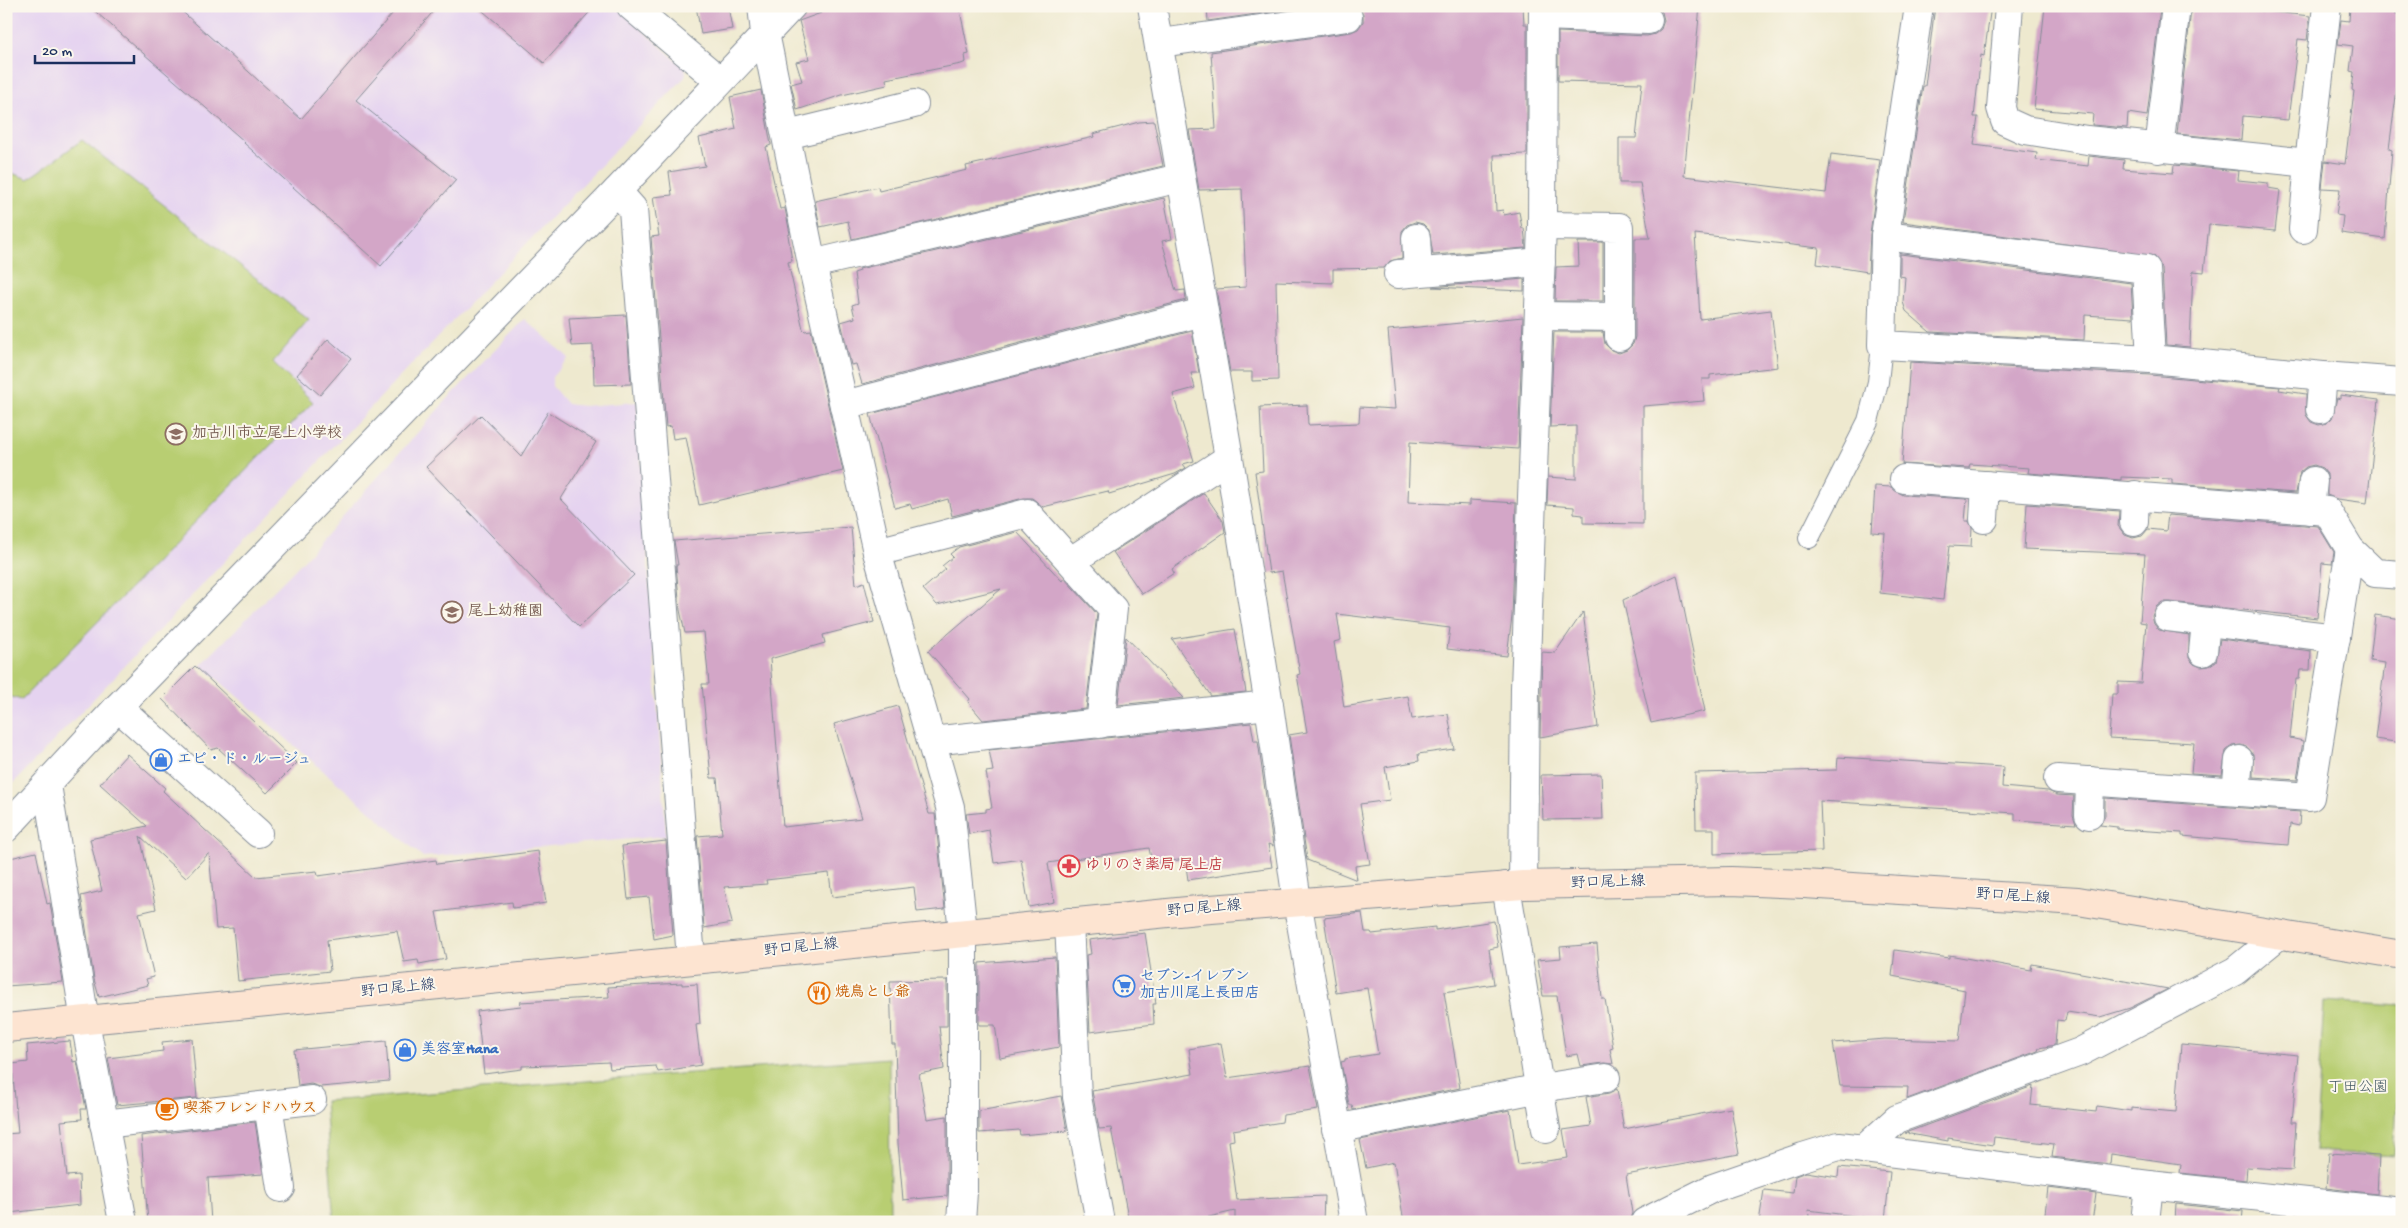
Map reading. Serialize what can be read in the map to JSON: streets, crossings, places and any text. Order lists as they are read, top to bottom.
{
  "streets": {
    "main road": ["野口尾上線"]
  },
  "parks": ["丁田公園"],
  "places": {
    "school or university": ["加古川市立尾上小学校", "尾上幼稚園"],
    "shop": ["エピ・ド・ルージュ", "美容室Hana"],
    "pharmacy": ["ゆりのき薬局 尾上店"],
    "supermarket": ["セブン-イレブン 加古川尾上長田店"],
    "restaurant": ["焼鳥とし爺"],
    "cafe": ["喫茶フレンドハウス"]
  },
  "scale_bar": "20 m"
}
